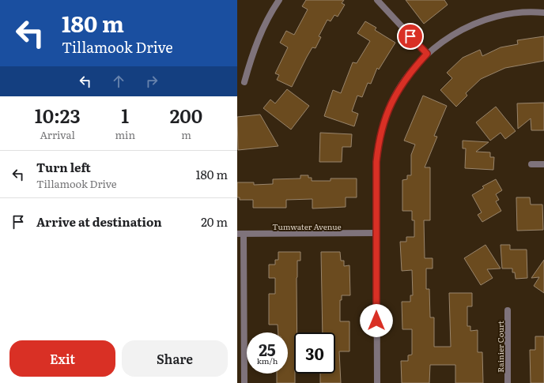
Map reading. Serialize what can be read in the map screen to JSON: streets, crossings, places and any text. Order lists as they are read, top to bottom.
{
  "streets": {
    "street": ["Tumwater Avenue", "Rainier Court"]
  },
  "page": {
    "turn": ["180 m", "Tillamook Drive"],
    "eta": [
      "10:23",
      "Arrival",
      "1",
      "min",
      "200",
      "m"
    ],
    "list": [
      {
        "name": "Turn left",
        "note": "Tillamook Drive",
        "value": "180 m"
      },
      {
        "name": "Arrive at destination",
        "value": "20 m"
      }
    ],
    "speed": "25 km/h",
    "limit": "30",
    "buttons": ["Exit", "Share"]
  }
}
